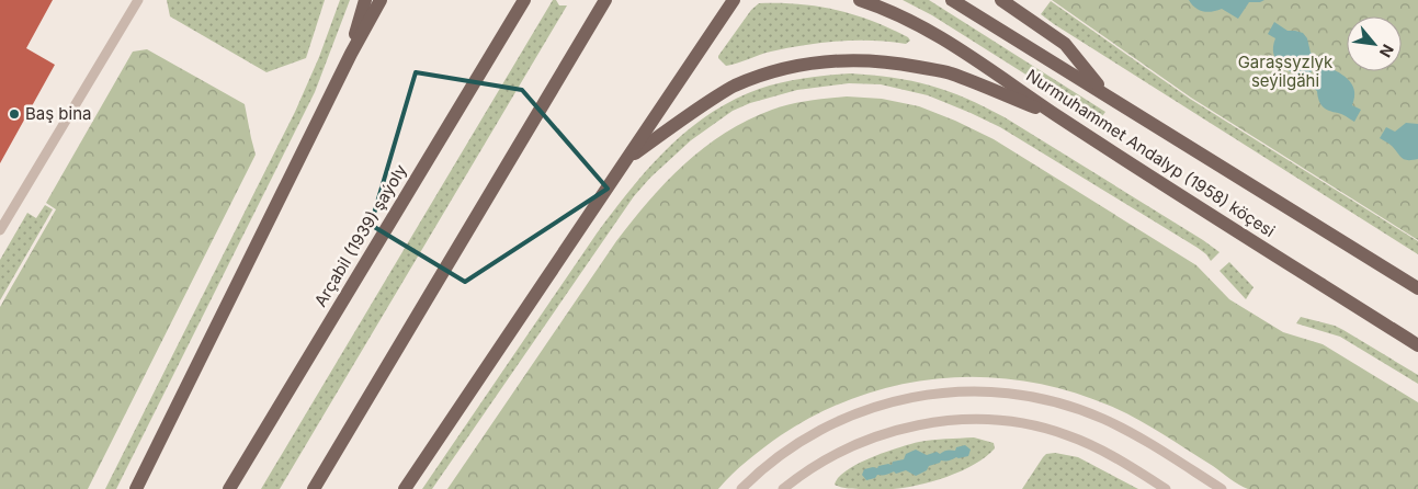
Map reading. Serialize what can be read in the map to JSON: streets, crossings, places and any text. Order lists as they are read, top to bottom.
{
  "streets": {
    "main road": ["Nurmuhammet Andalyp (1958) köçesi", "Arçabil (1939) şaýoly"]
  },
  "parks": ["Garaşsyzlyk seýilgähi"],
  "places": ["Baş bina"],
  "north": "bottom right"
}
